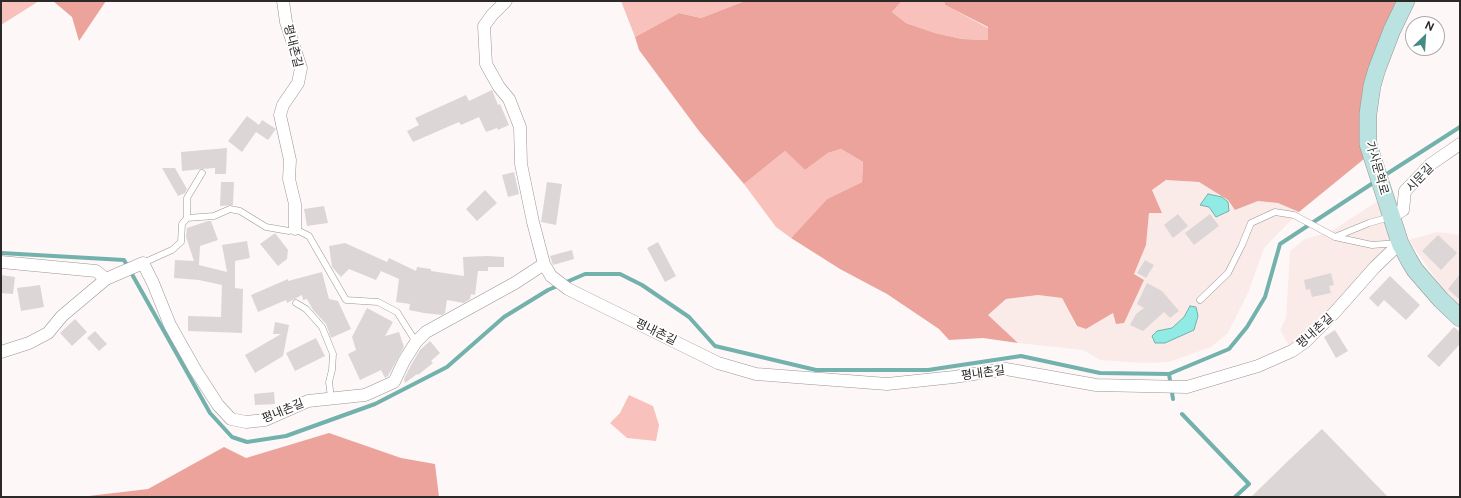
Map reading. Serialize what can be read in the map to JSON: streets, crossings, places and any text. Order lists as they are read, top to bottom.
{
  "streets": {
    "main road": ["가사문학로"],
    "street": ["평내촌길", "시문길"]
  },
  "crossings": [
    ["평내촌길", "가사문학로"],
    ["가사문학로", "시문길"]
  ],
  "north": "top right"
}
